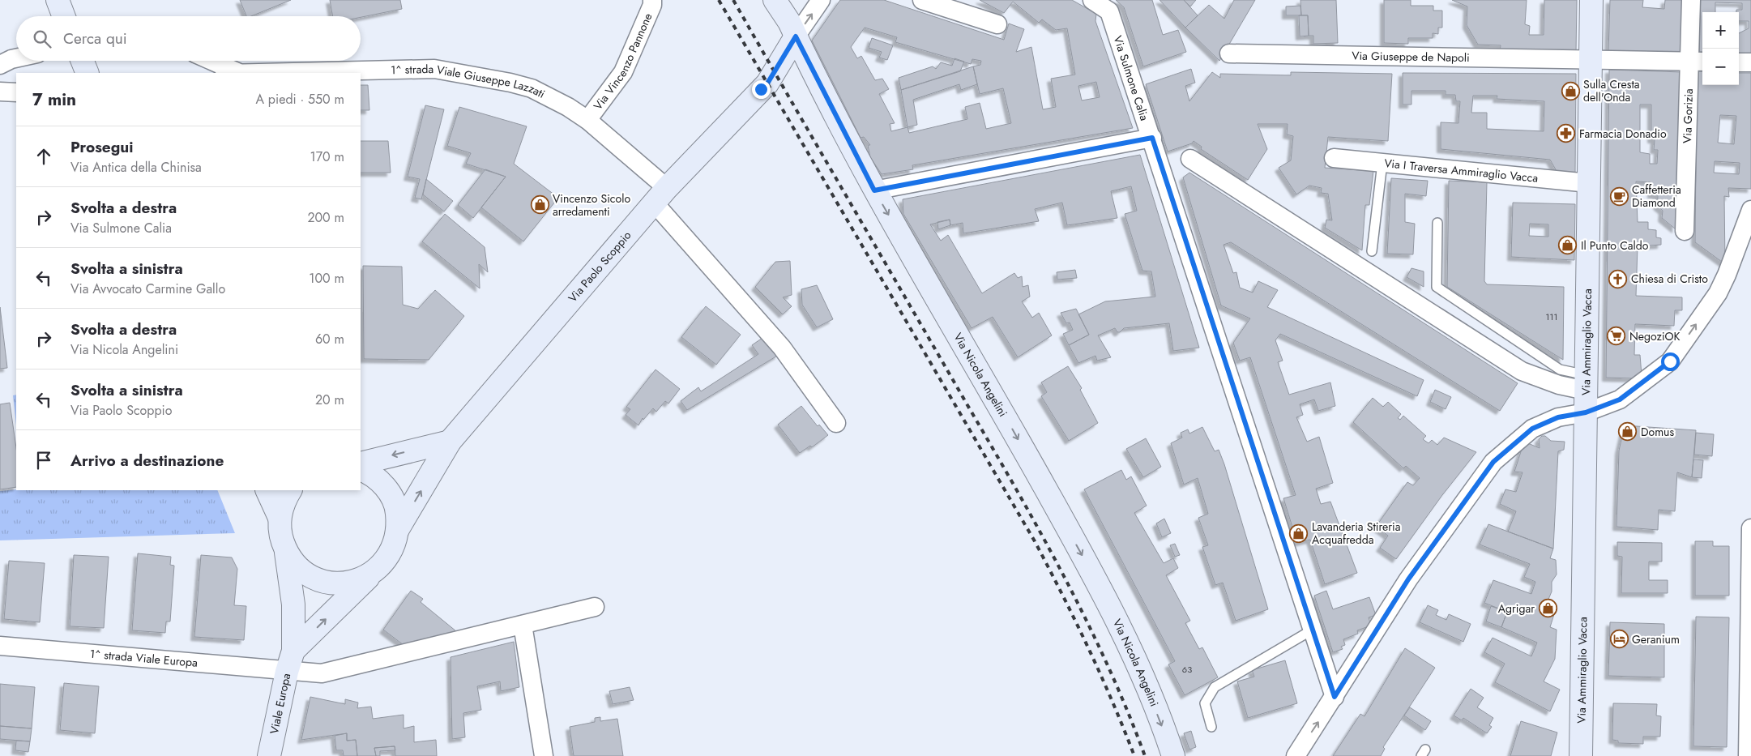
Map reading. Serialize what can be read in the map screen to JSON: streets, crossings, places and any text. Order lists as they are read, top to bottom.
{
  "streets": {
    "street": [
      "Via Giuseppe de Napoli",
      "Via Vincenzo Pannone",
      "Via Sulmone Calia",
      "1^ strada Viale Giuseppe Lazzati",
      "Via Gorizia",
      "Via I Traversa Ammiraglio Vacca",
      "Via Paolo Scoppio",
      "Via Ammiraglio Vacca",
      "Via Nicola Angelini",
      "1^ strada Viale Europa",
      "Viale Europa"
    ]
  },
  "crossings": [
    ["Via Giuseppe de Napoli", "Via Gorizia"],
    ["Via Giuseppe de Napoli", "Via Ammiraglio Vacca"],
    ["Via Vincenzo Pannone", "1^ strada Viale Giuseppe Lazzati"],
    ["1^ strada Viale Giuseppe Lazzati", "Via Paolo Scoppio"],
    ["Via I Traversa Ammiraglio Vacca", "Via Ammiraglio Vacca"],
    ["Via Paolo Scoppio", "Via Nicola Angelini"],
    ["1^ strada Viale Europa", "Viale Europa"]
  ],
  "one_way": ["Via Nicola Angelini"],
  "places": {
    "shop": [
      "Sulla Cresta dell'Onda",
      "Vincenzo Sicolo arredamenti",
      "Il Punto Caldo",
      "Domus",
      "Lavanderia Stireria Acquafredda",
      "Agrigar"
    ],
    "pharmacy": ["Farmacia Donadio"],
    "cafe": ["Caffetteria Diamond"],
    "church": ["Chiesa di Cristo"],
    "supermarket": ["NegoziOK"],
    "hotel": ["Geranium"]
  },
  "house_numbers": ["111", "63"],
  "page": {
    "map_buttons": ["+", "−"],
    "search": "Cerca qui",
    "heading": ["7 min", "A piedi · 550 m"],
    "list": [
      ["Prosegui", "Via Antica della Chinisa", "170 m"],
      ["Svolta a destra", "Via Sulmone Calia", "200 m"],
      ["Svolta a sinistra", "Via Avvocato Carmine Gallo", "100 m"],
      ["Svolta a destra", "Via Nicola Angelini", "60 m"],
      ["Svolta a sinistra", "Via Paolo Scoppio", "20 m"],
      "Arrivo a destinazione"
    ]
  }
}
